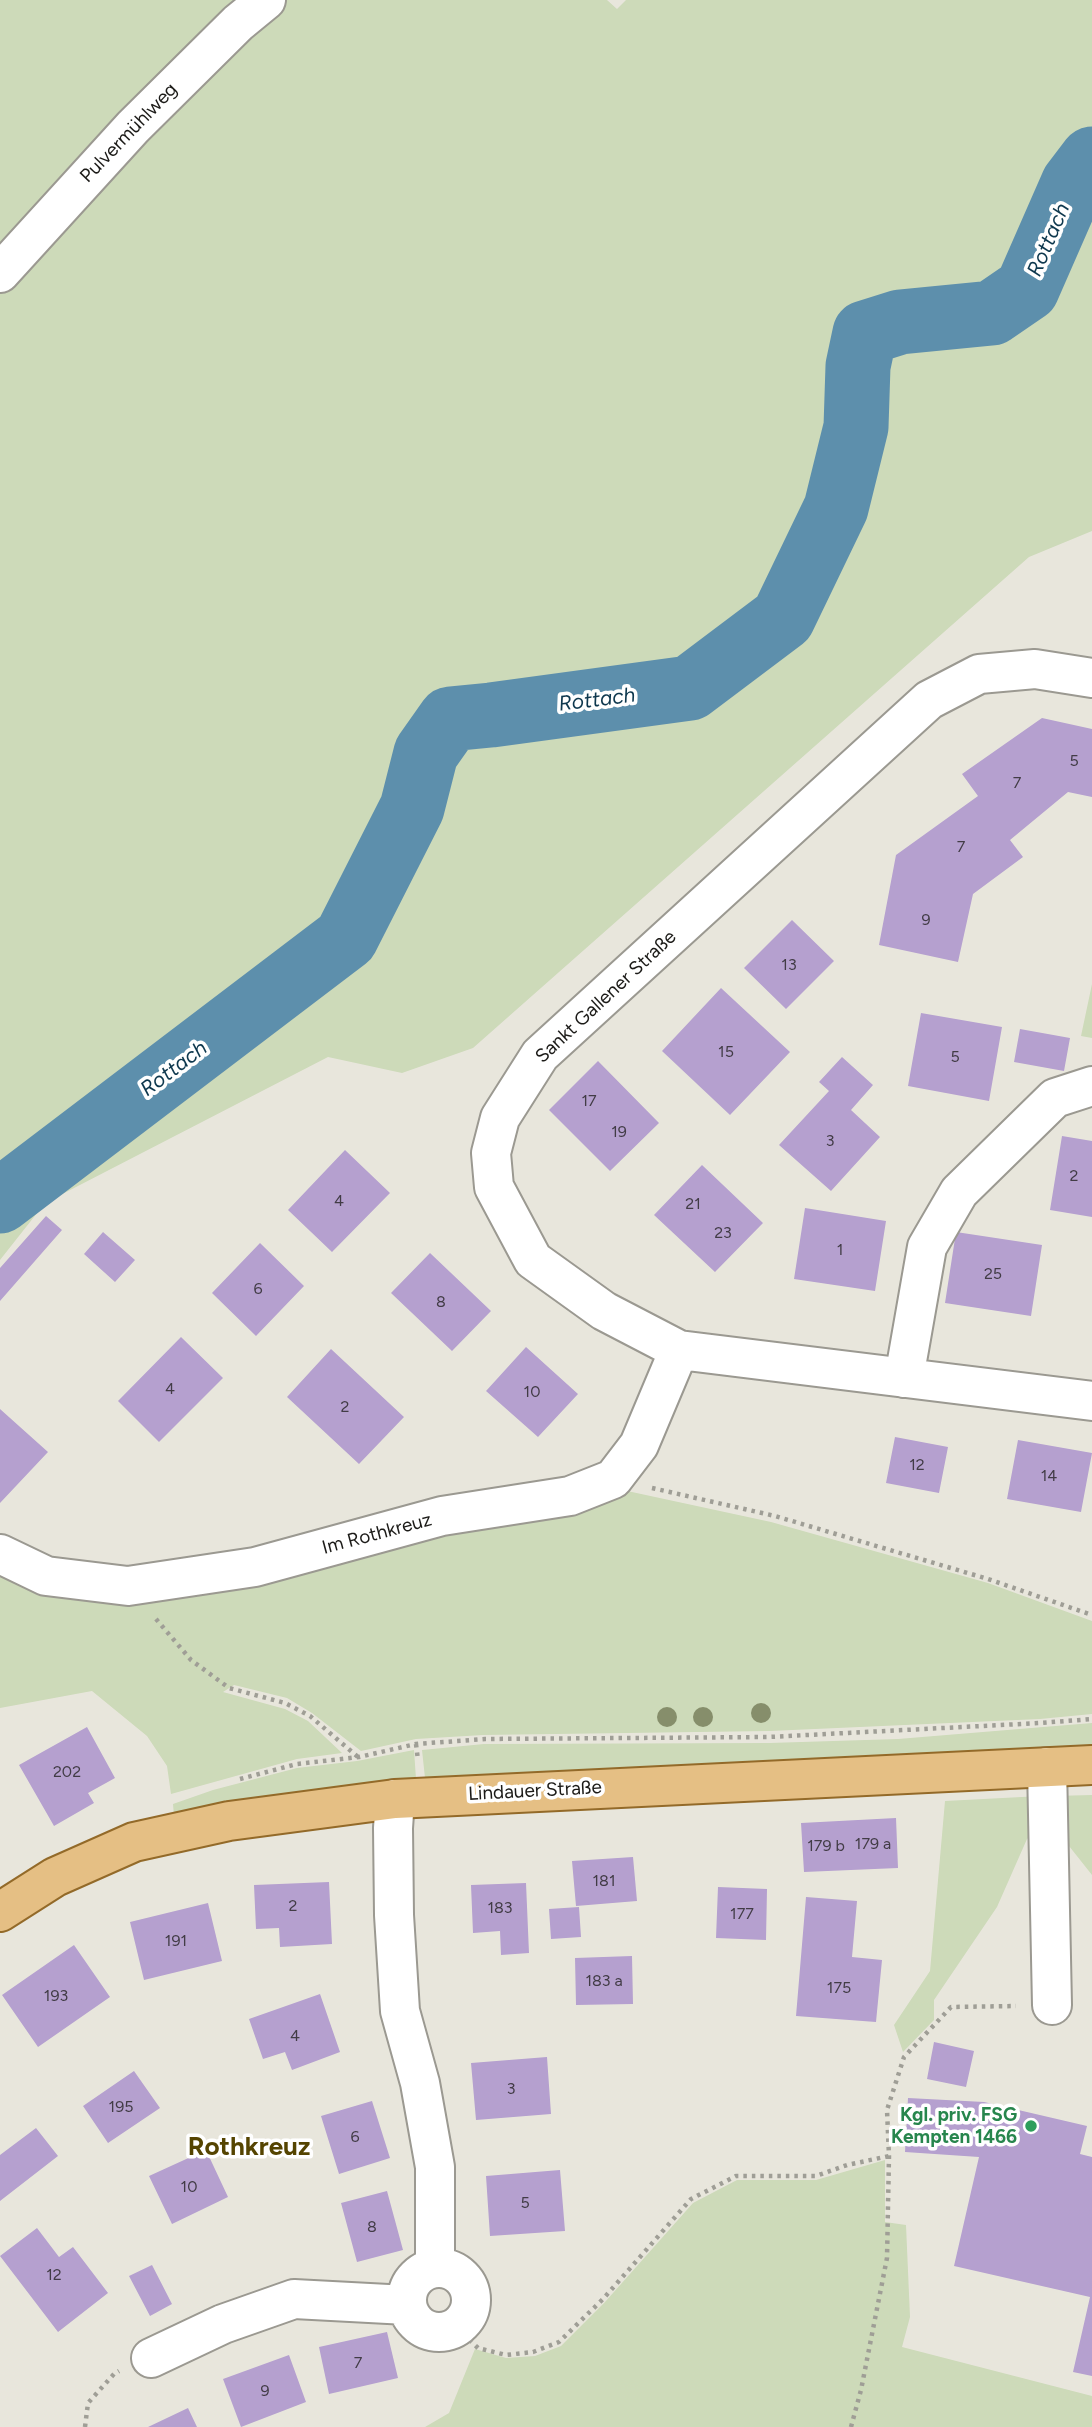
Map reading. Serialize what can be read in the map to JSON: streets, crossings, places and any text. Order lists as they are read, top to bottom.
{
  "streets": {
    "main road": ["Lindauer Straße"],
    "street": ["Pulvermühlweg", "Sankt Gallener Straße", "Im Rothkreuz"]
  },
  "districts": ["Rothkreuz"],
  "water": ["Rottach"],
  "places": ["Kgl. priv. FSG Kempten 1466"],
  "house_numbers": [
    "5",
    "7",
    "7",
    "9",
    "13",
    "15",
    "5",
    "17",
    "19",
    "3",
    "2",
    "4",
    "21",
    "23",
    "1",
    "25",
    "6",
    "8",
    "4",
    "10",
    "2",
    "12",
    "14",
    "202",
    "179 a",
    "179 b",
    "181",
    "2",
    "183",
    "177",
    "191",
    "183 a",
    "175",
    "193",
    "4",
    "3",
    "195",
    "6",
    "10",
    "5",
    "8",
    "12",
    "7",
    "9"
  ]
}
